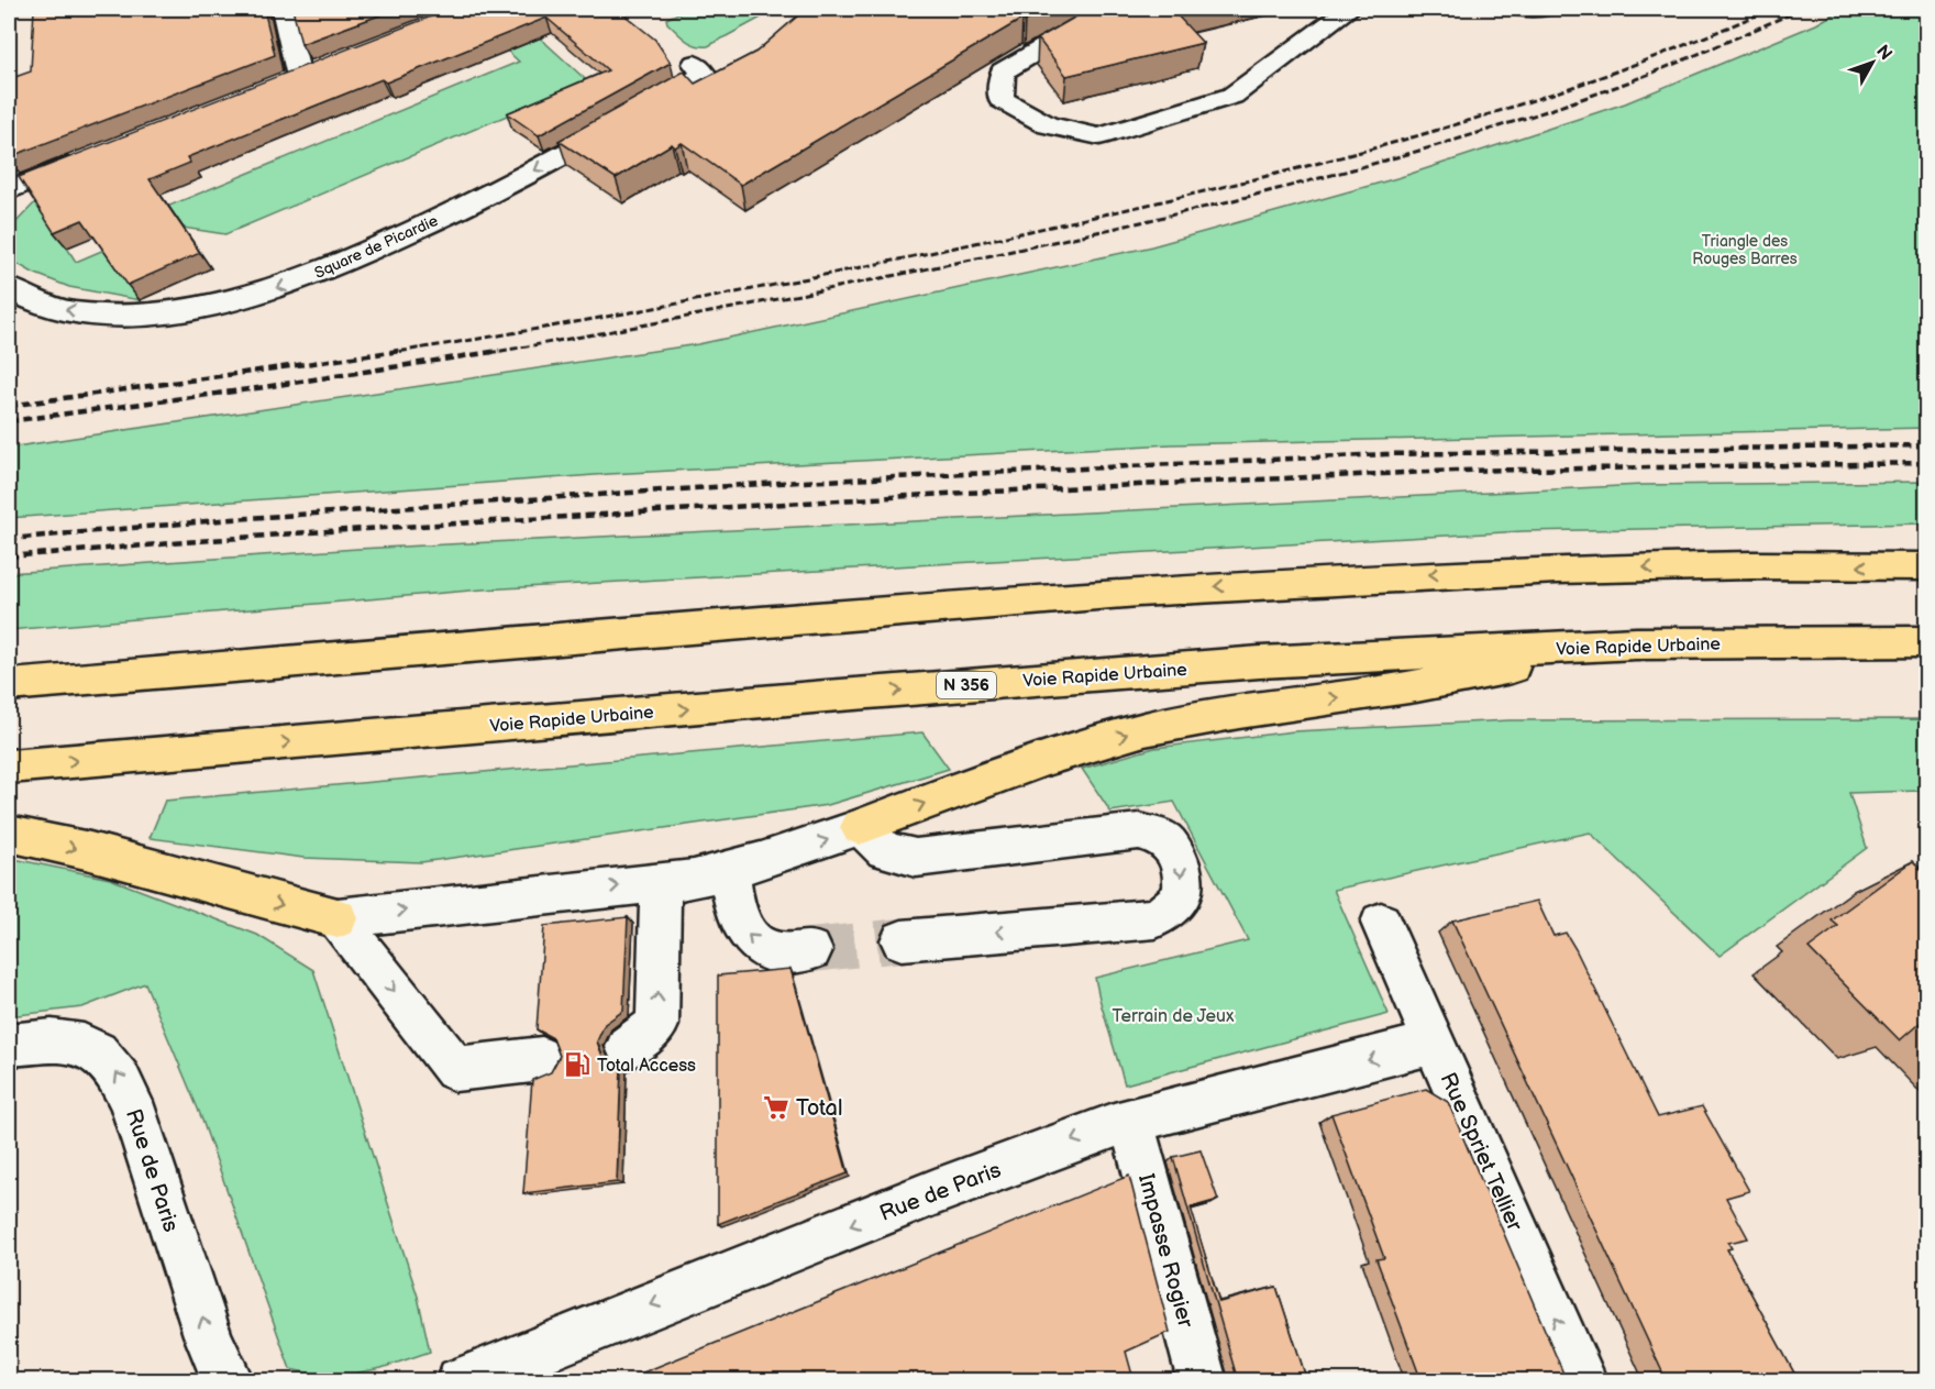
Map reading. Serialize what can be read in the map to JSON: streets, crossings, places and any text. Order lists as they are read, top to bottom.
{
  "streets": {
    "highway": ["Voie Rapide Urbaine", "N 356"],
    "street": [
      "Square de Picardie",
      "Rue Spriet Tellier",
      "Rue de Paris",
      "Impasse Rogier"
    ]
  },
  "crossings": [
    ["Rue Spriet Tellier", "Rue de Paris"],
    ["Rue de Paris", "Impasse Rogier"]
  ],
  "one_way": ["Square de Picardie", "Rue Spriet Tellier", "Rue de Paris"],
  "parks": ["Triangle des Rouges Barres", "Terrain de Jeux"],
  "places": {
    "fuel station": ["Total Access"],
    "supermarket": ["Total"]
  },
  "north": "top right"
}
